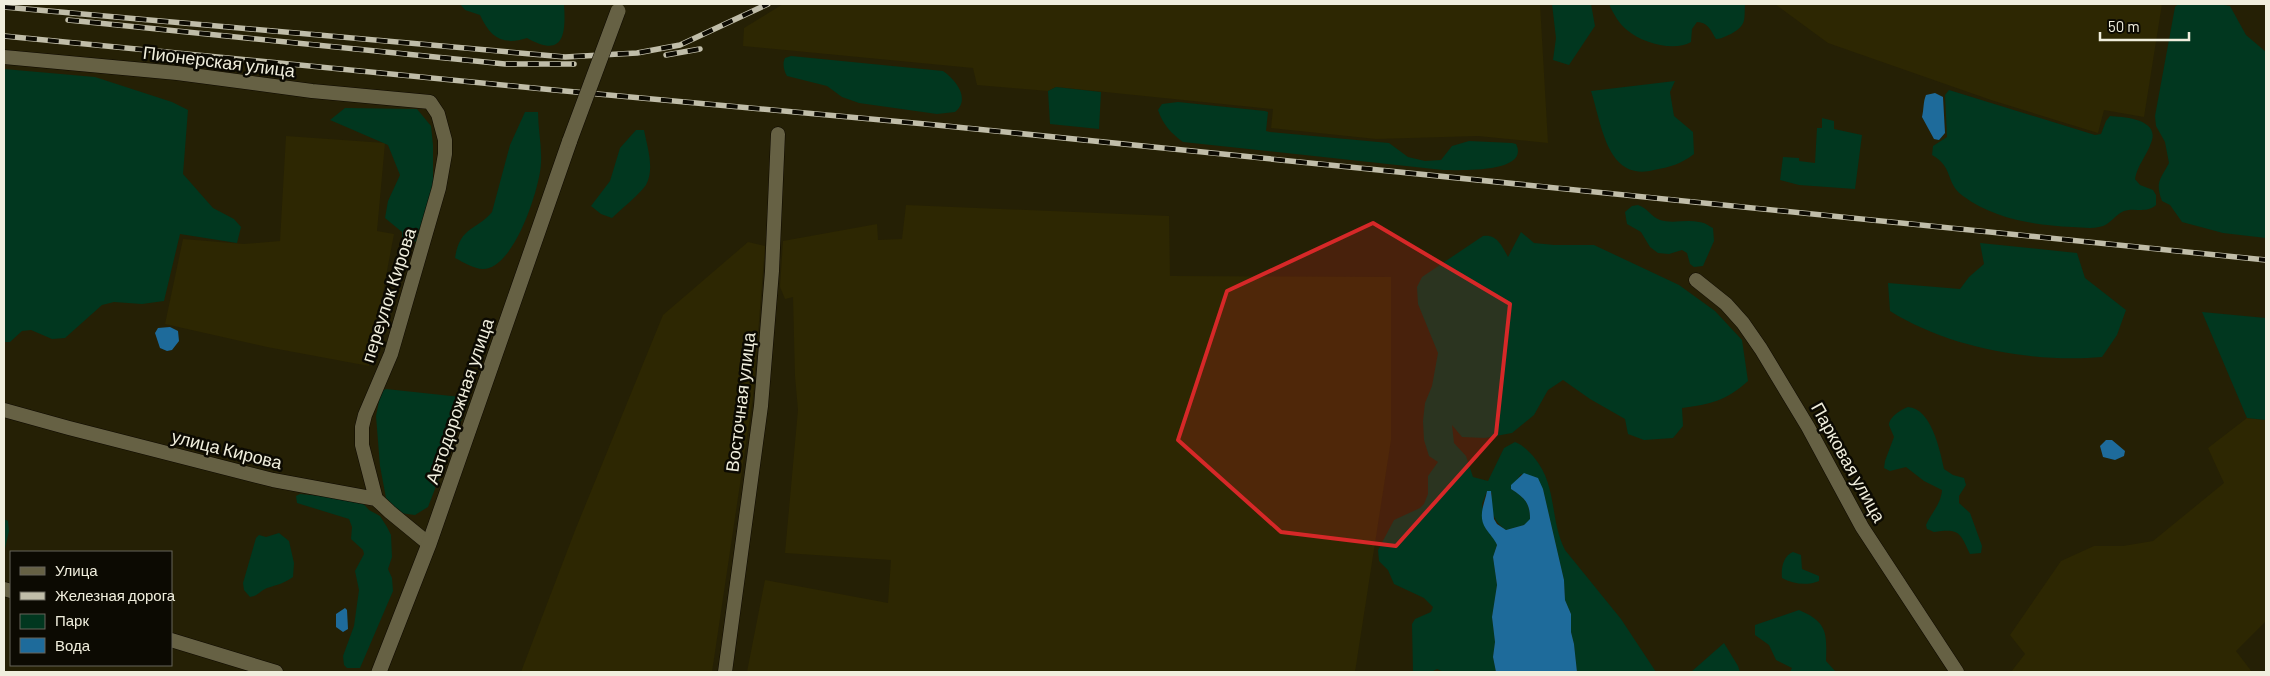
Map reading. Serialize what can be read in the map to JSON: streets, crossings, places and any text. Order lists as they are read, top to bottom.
{
  "streets": {
    "main road": ["Автодорожная улица"],
    "street": [
      "Пионерская улица",
      "переулок Кирова",
      "Восточная улица",
      "улица Кирова",
      "Парковая улица"
    ]
  },
  "crossings": [
    ["Пионерская улица", "переулок Кирова"],
    ["переулок Кирова", "улица Кирова"]
  ],
  "legend": [
    "Улица",
    "Железная дорога",
    "Парк",
    "Вода"
  ],
  "scale_bar": "50 m"
}
